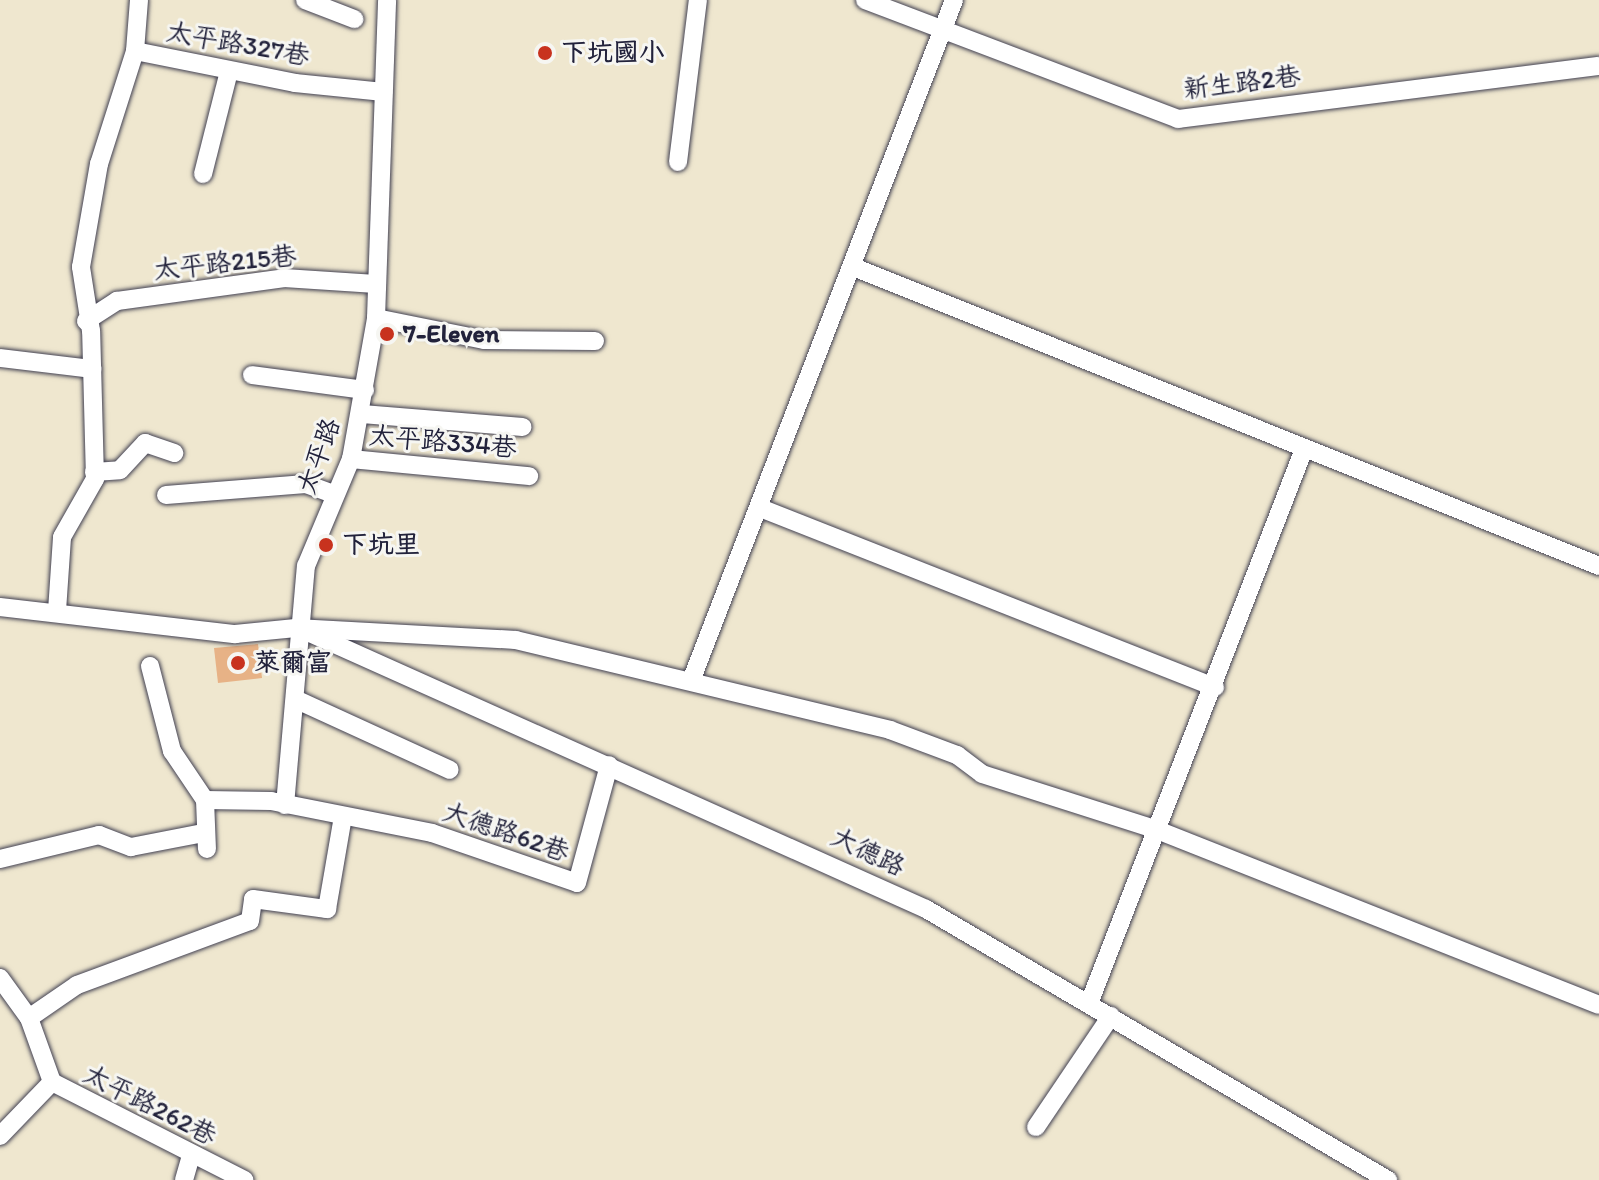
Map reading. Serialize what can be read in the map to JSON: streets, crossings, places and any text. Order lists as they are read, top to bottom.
{
  "streets": {
    "street": [
      "太平路327巷",
      "新生路2巷",
      "太平路215巷",
      "太平路334巷",
      "太平路",
      "大德路62巷",
      "大德路",
      "太平路262巷"
    ]
  },
  "crossings": [
    ["太平路327巷", "太平路"],
    ["太平路215巷", "太平路"],
    ["太平路334巷", "太平路"],
    ["太平路", "大德路"],
    ["大德路62巷", "大德路"]
  ],
  "places": [
    "下坑國小",
    "7-Eleven",
    "下坑里",
    "萊爾富"
  ]
}
